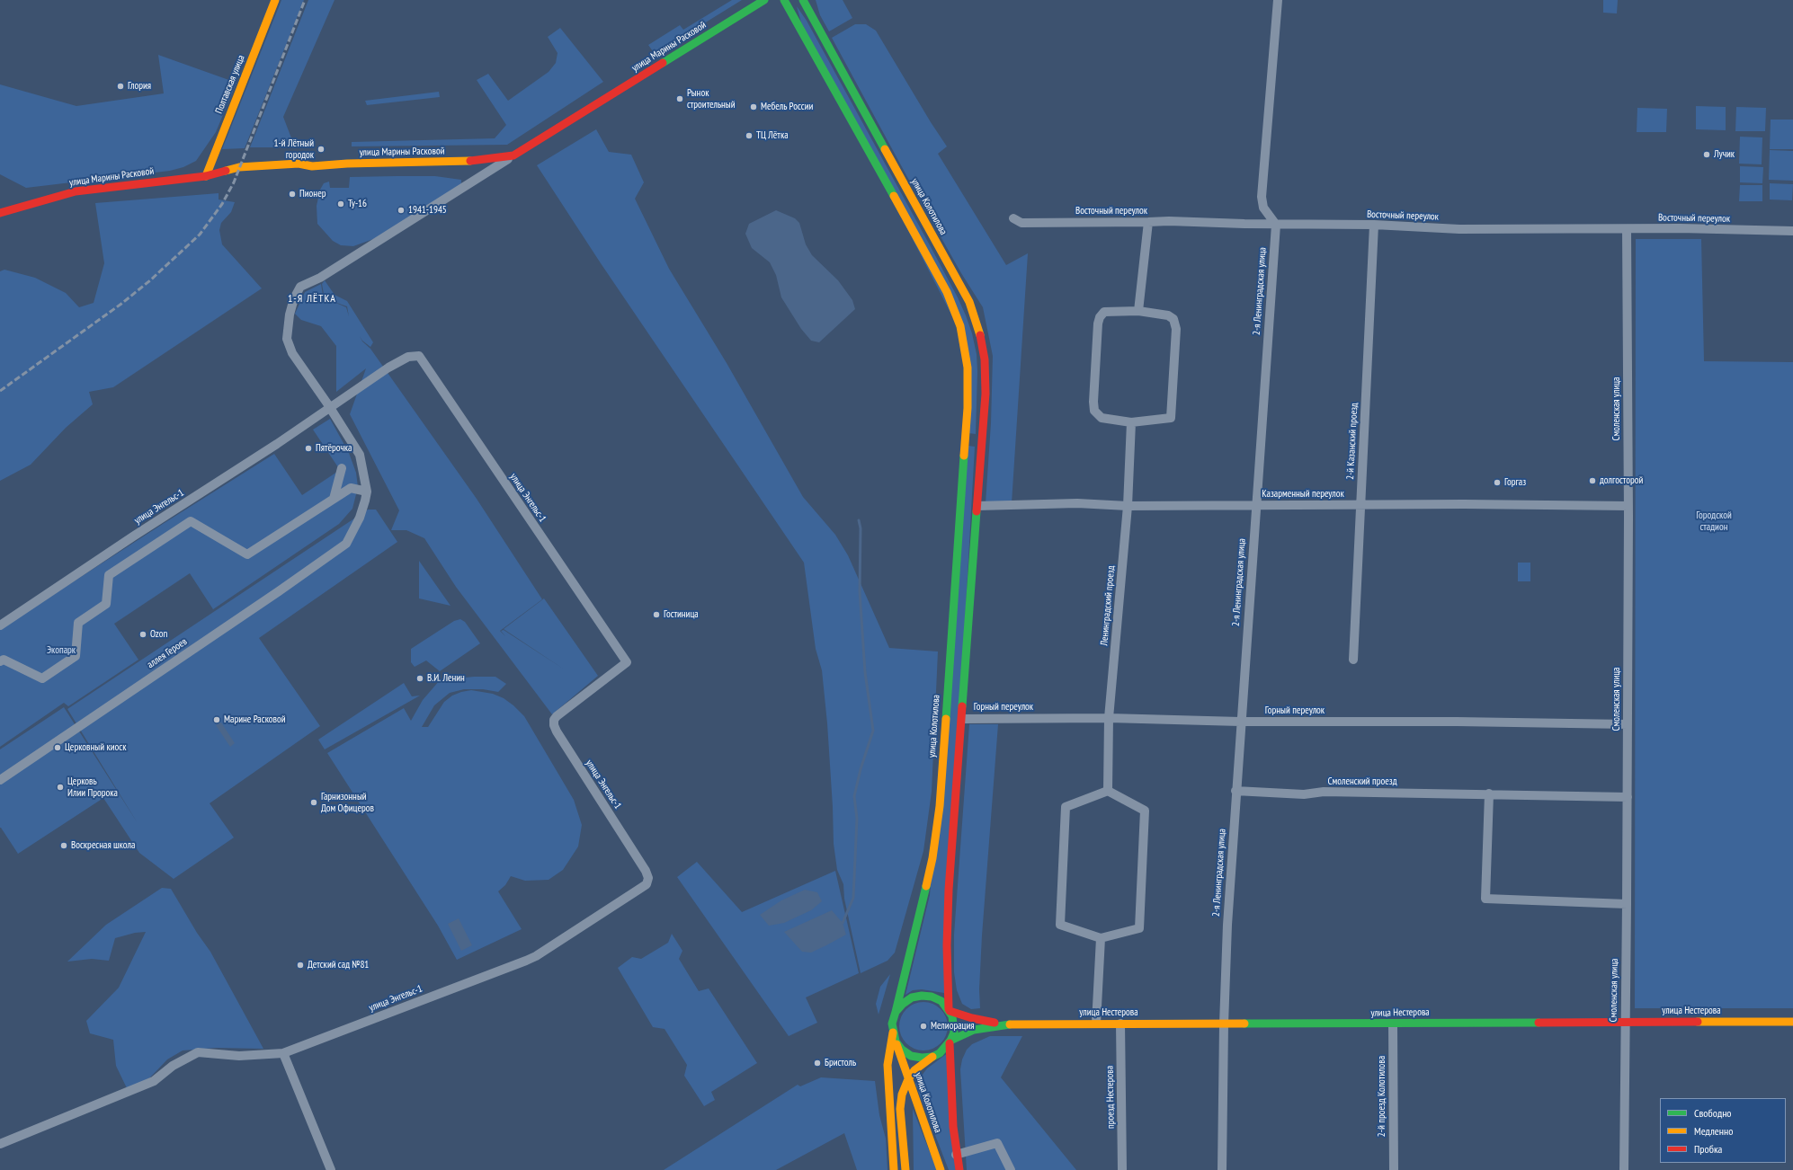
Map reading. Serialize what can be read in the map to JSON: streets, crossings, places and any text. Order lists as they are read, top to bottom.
{
  "streets": {
    "main road": [
      "улица Марины Расковой",
      "Полтавская улица",
      "улица Колотилова",
      "улица Нестерова"
    ],
    "street": [
      "Восточный переулок",
      "2-я Ленинградская улица",
      "Смоленская улица",
      "2-й Казанский проезд",
      "Казарменный переулок",
      "улица Энгельс-1",
      "Ленинградский проезд",
      "аллея Героев",
      "Горный переулок",
      "Смоленский проезд",
      "2-й проезд Колотилова",
      "проезд Нестерова"
    ]
  },
  "crossings": [
    ["улица Марины Расковой", "Полтавская улица"],
    ["улица Колотилова", "Казарменный переулок"],
    ["улица Колотилова", "Горный переулок"],
    ["улица Колотилова", "улица Нестерова"],
    ["Восточный переулок", "2-я Ленинградская улица"],
    ["Восточный переулок", "Смоленская улица"],
    ["Восточный переулок", "2-й Казанский проезд"],
    ["2-я Ленинградская улица", "Казарменный переулок"],
    ["2-я Ленинградская улица", "Горный переулок"],
    ["2-я Ленинградская улица", "Смоленский проезд"],
    ["2-я Ленинградская улица", "улица Нестерова"],
    ["Смоленская улица", "Казарменный переулок"],
    ["Смоленская улица", "Горный переулок"],
    ["Смоленская улица", "Смоленский проезд"],
    ["Смоленская улица", "улица Нестерова"],
    ["2-й Казанский проезд", "Казарменный переулок"],
    ["Казарменный переулок", "Ленинградский проезд"],
    ["Ленинградский проезд", "Горный переулок"],
    ["улица Нестерова", "2-й проезд Колотилова"],
    ["улица Нестерова", "проезд Нестерова"]
  ],
  "districts": ["1-Я ЛЁТКА"],
  "parks": ["Городской стадион", "Экопарк"],
  "places": [
    "Глория",
    "Рынок строительный",
    "Мебель России",
    "ТЦ Лётка",
    "1-й Лётный городок",
    "Лучик",
    "Пионер",
    "Ту-16",
    "1941-1945",
    "Пятёрочка",
    "долгосторой",
    "Горгаз",
    "Гостиница",
    "Ozon",
    "В.И. Ленин",
    "Марине Расковой",
    "Церковный киоск",
    "Церковь Илии Пророка",
    "Гарнизонный Дом Офицеров",
    "Воскресная школа",
    "Детский сад №81",
    "Мелиорация",
    "Бристоль"
  ],
  "legend": ["Свободно", "Медленно", "Пробка"]
}
